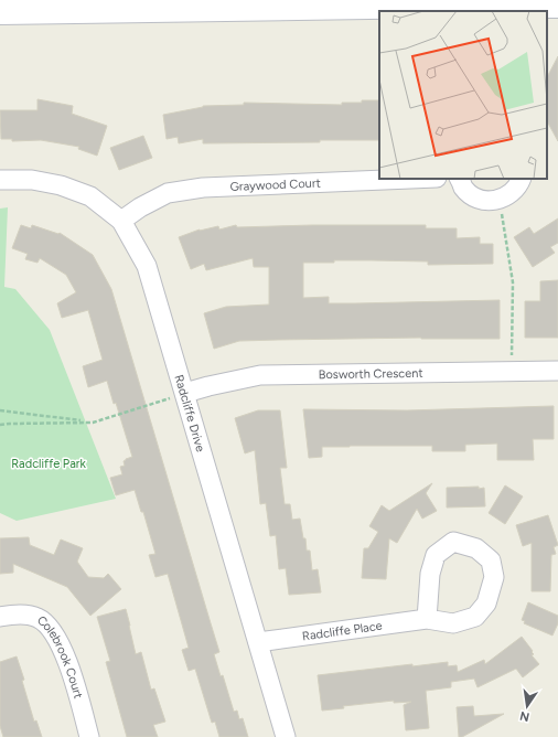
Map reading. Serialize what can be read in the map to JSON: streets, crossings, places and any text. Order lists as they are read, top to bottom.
{
  "streets": {
    "street": [
      "Graywood Court",
      "Bosworth Crescent",
      "Radcliffe Drive",
      "Radcliffe Place",
      "Colebrook Court"
    ]
  },
  "crossings": [
    ["Graywood Court", "Radcliffe Drive"],
    ["Bosworth Crescent", "Radcliffe Drive"],
    ["Radcliffe Drive", "Radcliffe Place"]
  ],
  "parks": ["Radcliffe Park"],
  "north": "bottom"
}
